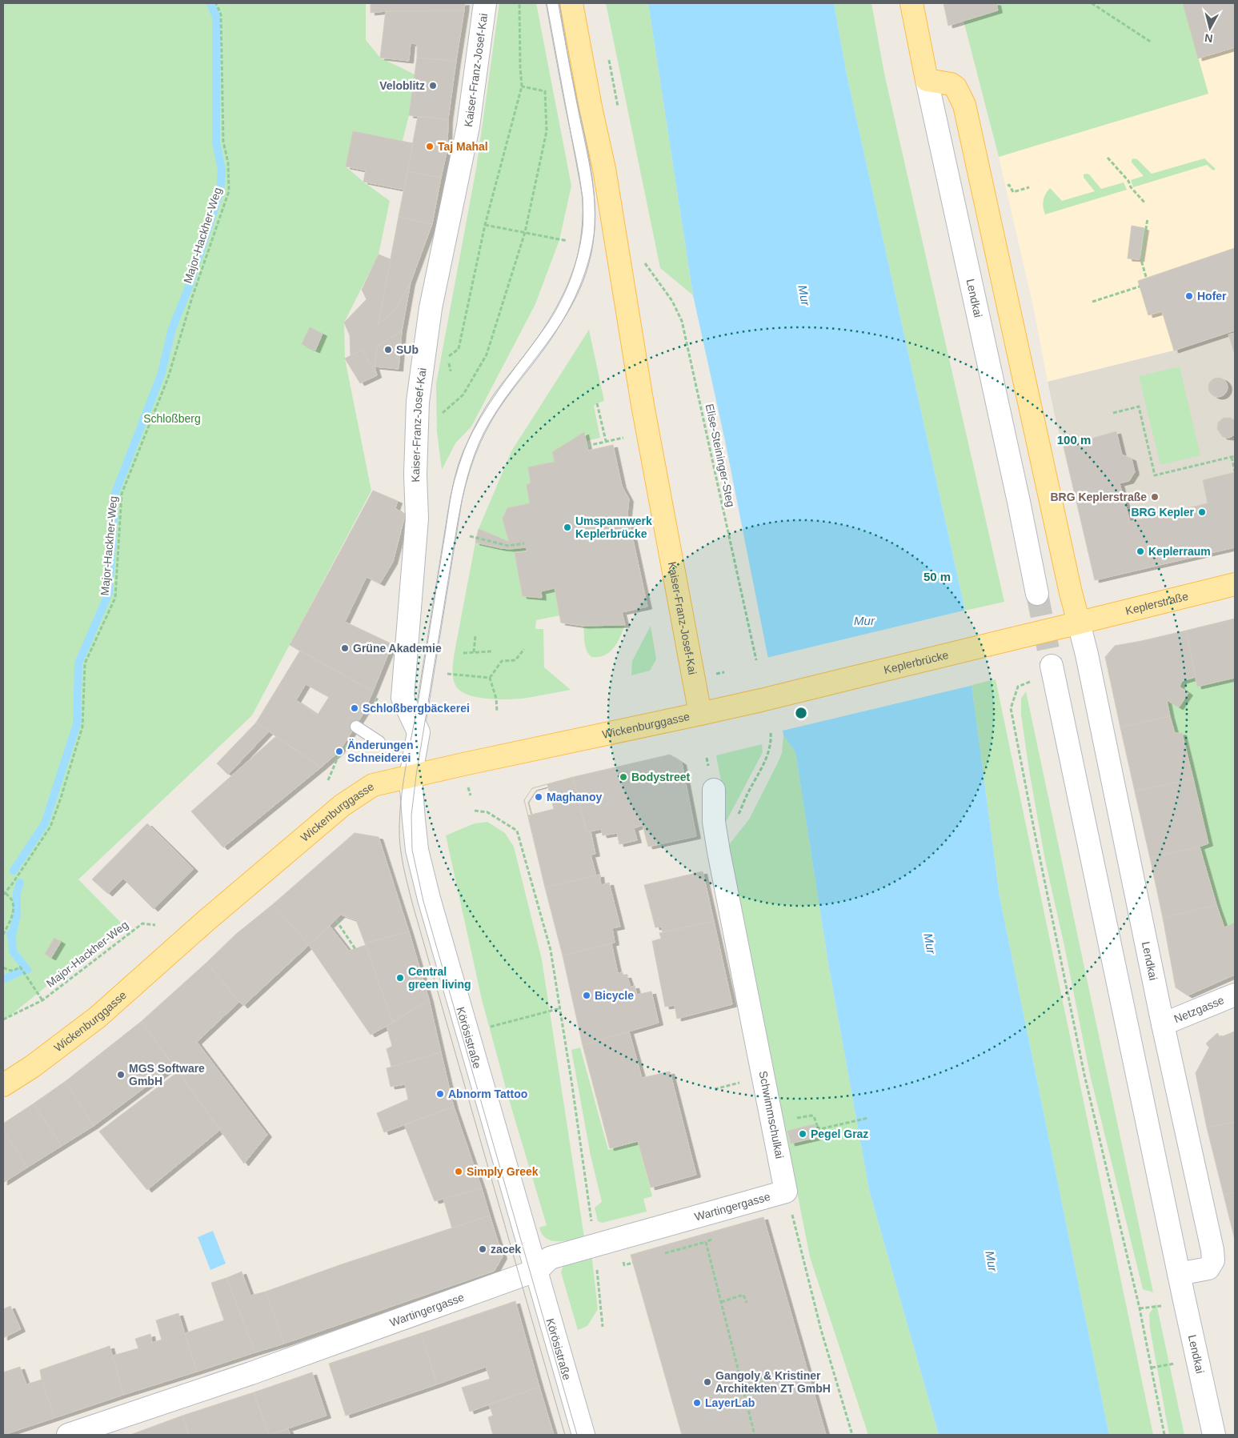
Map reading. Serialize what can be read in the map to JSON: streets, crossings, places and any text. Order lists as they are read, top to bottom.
{
  "streets": {
    "main road": [
      "Kaiser-Franz-Josef-Kai",
      "Lendkai",
      "Keplerstraße",
      "Keplerbrücke",
      "Wickenburggasse"
    ],
    "street": [
      "Netzgasse",
      "Körösistraße",
      "Schwimmschulkai",
      "Wartingergasse"
    ],
    "path": ["Major-Hackher-Weg", "Elise-Steininger-Steg"]
  },
  "crossings": [
    ["Kaiser-Franz-Josef-Kai", "Wickenburggasse"],
    ["Lendkai", "Keplerstraße"],
    ["Lendkai", "Keplerbrücke"],
    ["Lendkai", "Netzgasse"],
    ["Keplerstraße", "Keplerbrücke"],
    ["Keplerbrücke", "Wickenburggasse"],
    ["Wickenburggasse", "Körösistraße"],
    ["Körösistraße", "Wartingergasse"],
    ["Schwimmschulkai", "Wartingergasse"]
  ],
  "water": ["Mur"],
  "parks": ["Schloßberg"],
  "places": [
    "Veloblitz",
    "Taj Mahal",
    "Hofer",
    "SUb",
    "BRG Keplerstraße",
    "BRG Kepler",
    "Umspannwerk Keplerbrücke",
    "Keplerraum",
    "Grüne Akademie",
    "Schloßbergbäckerei",
    "Änderungen Schneiderei",
    "Bodystreet",
    "Maghanoy",
    "Central green living",
    "Bicycle",
    "MGS Software GmbH",
    "Abnorm Tattoo",
    "Pegel Graz",
    "Simply Greek",
    "zacek",
    "Gangoly & Kristiner Architekten ZT GmbH",
    "LayerLab"
  ],
  "north": "bottom",
  "rings": ["100 m", "50 m"]
}
